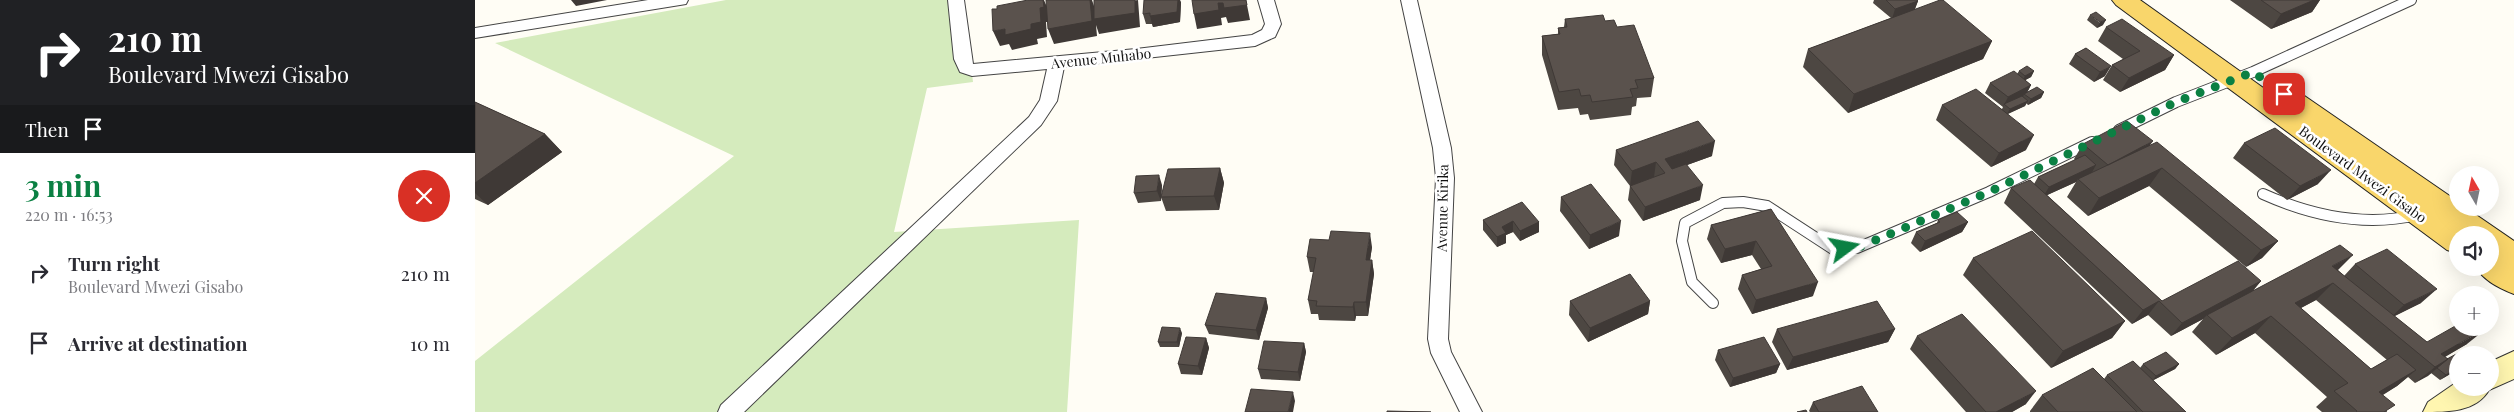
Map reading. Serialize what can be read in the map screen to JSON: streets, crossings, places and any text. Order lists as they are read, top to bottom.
{
  "streets": {
    "main road": ["Boulevard Mwezi Gisabo"],
    "street": ["Avenue Muhabo", "Avenue Kirika"]
  },
  "north": "top",
  "page": {
    "turn": ["210 m", "Boulevard Mwezi Gisabo"],
    "then": "Then",
    "heading": ["3 min", "220 m · 16:53"],
    "map_buttons": ["+", "−"],
    "list": [
      {
        "name": "Turn right",
        "note": "Boulevard Mwezi Gisabo",
        "value": "210 m"
      },
      {
        "name": "Arrive at destination",
        "value": "10 m"
      }
    ]
  }
}
